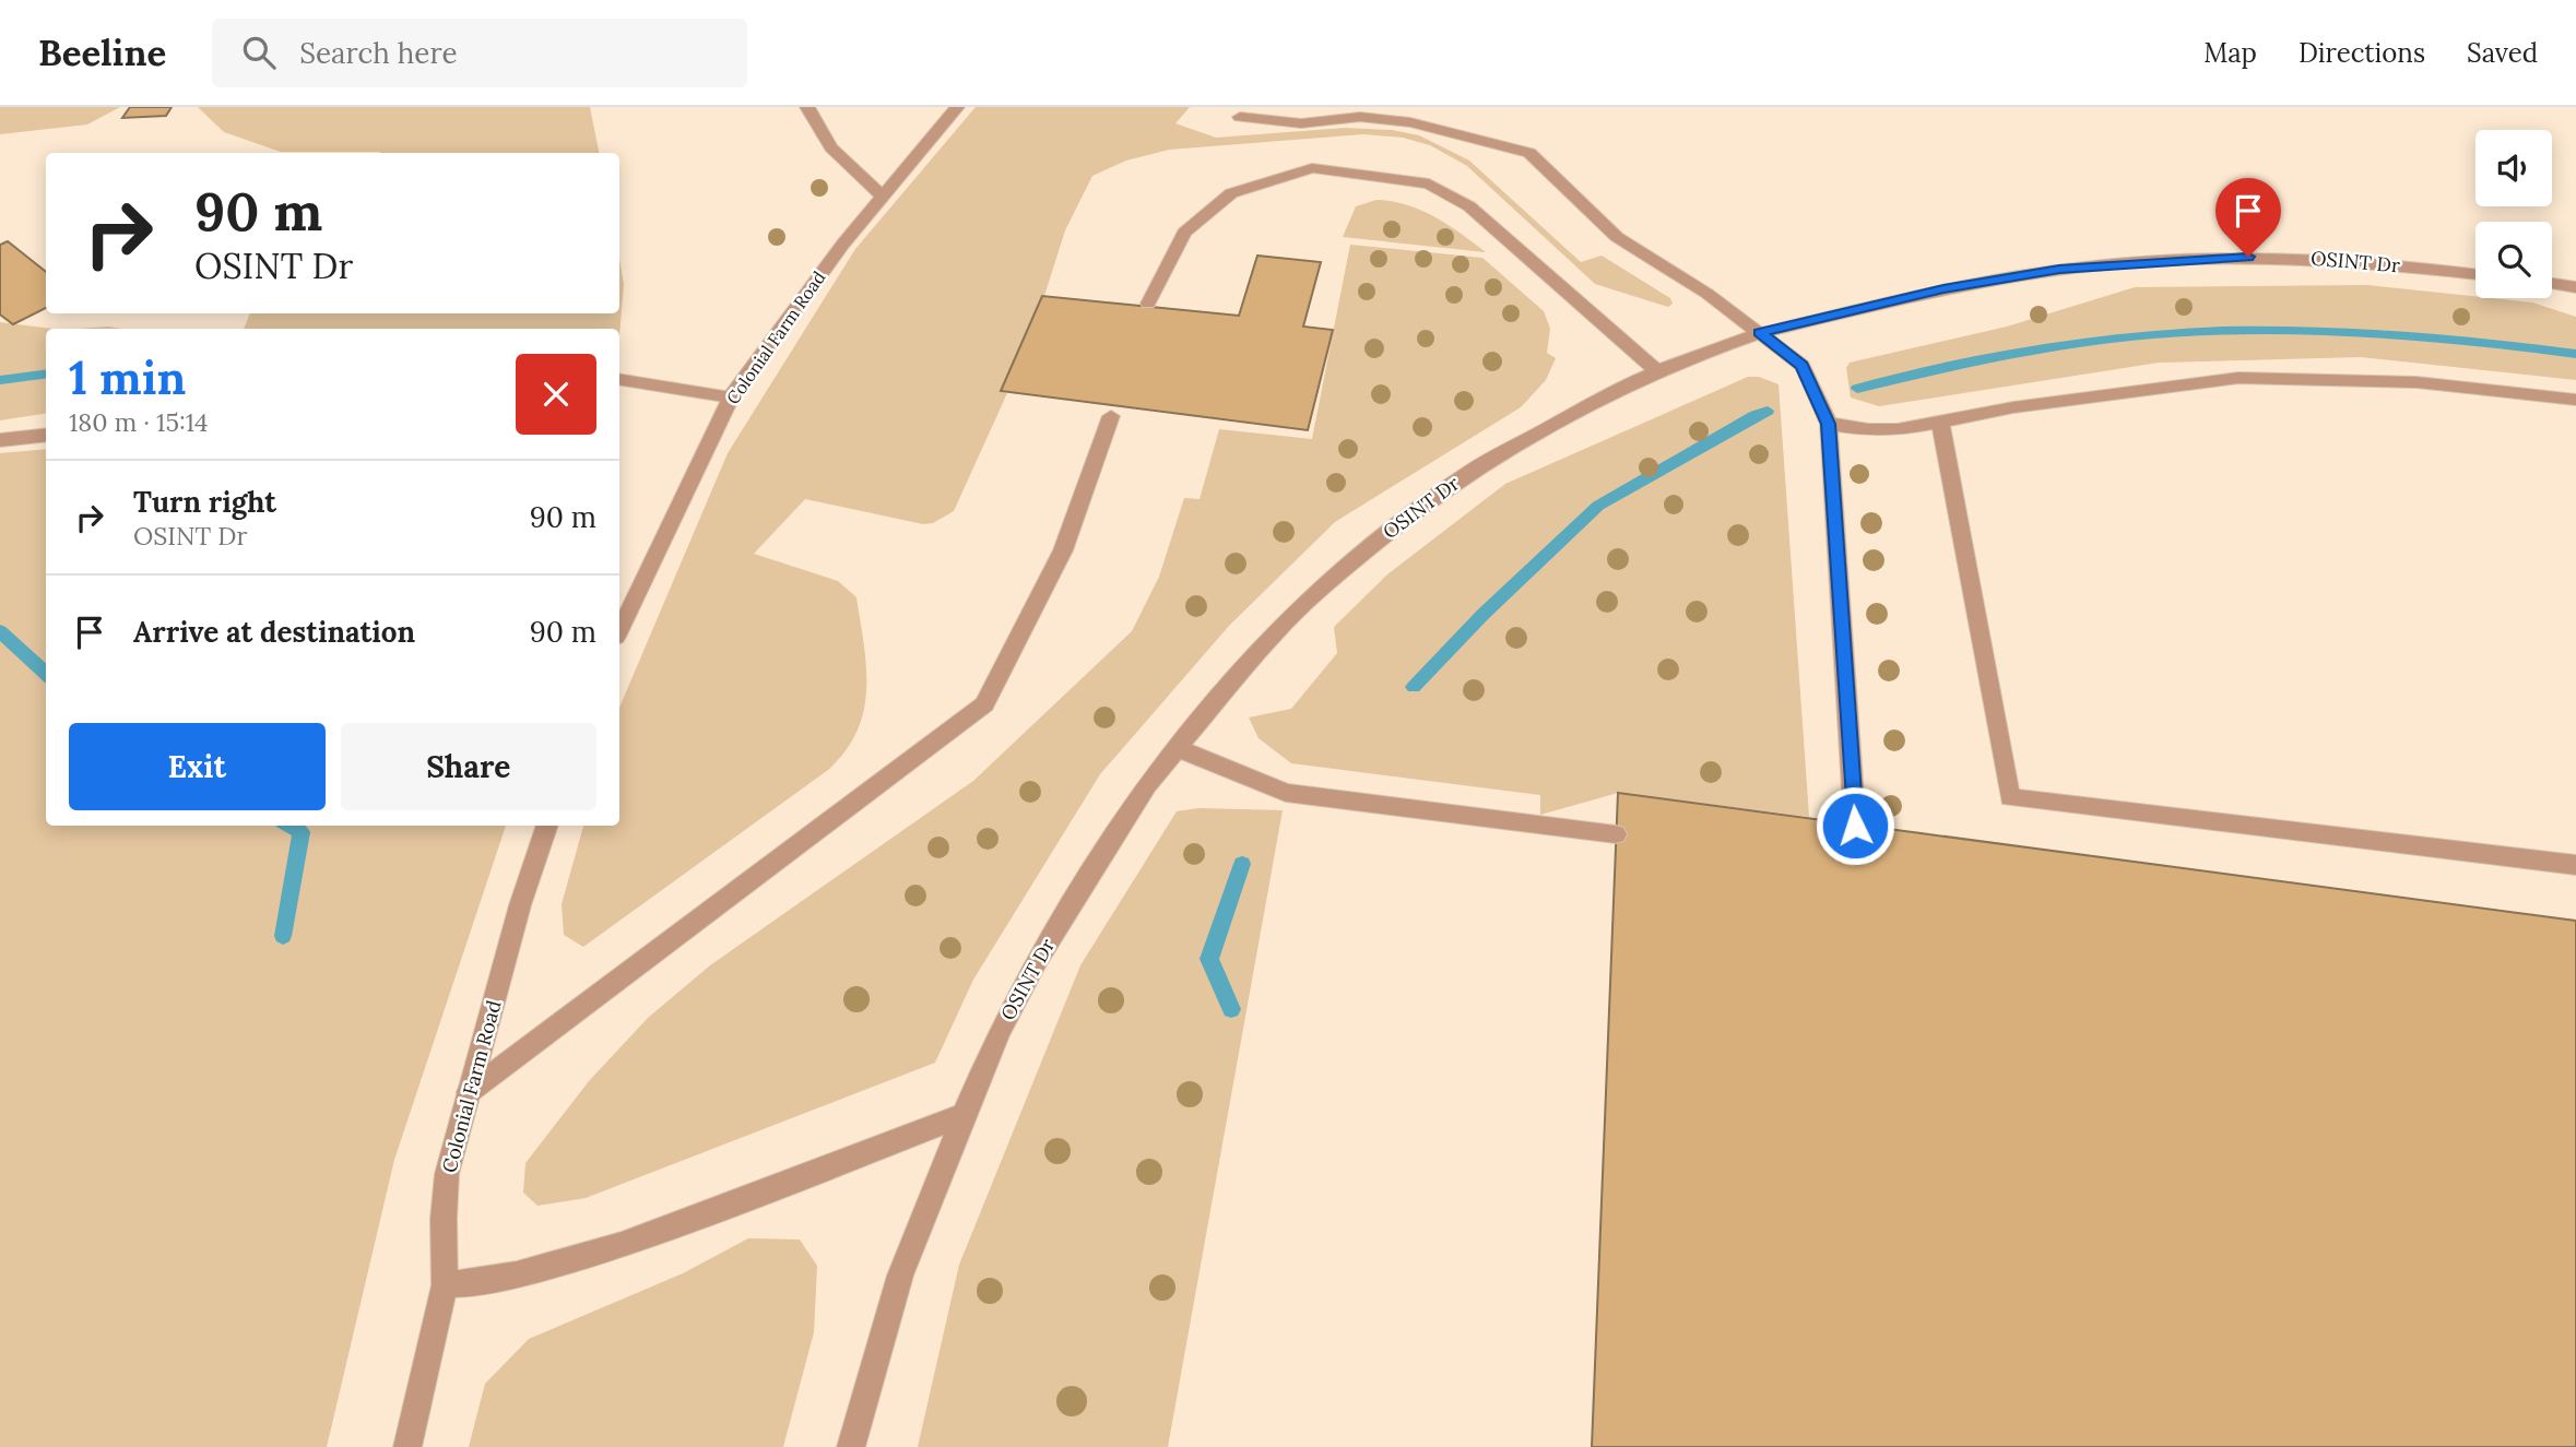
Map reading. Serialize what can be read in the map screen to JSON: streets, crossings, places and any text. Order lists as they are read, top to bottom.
{
  "streets": {
    "street": ["OSINT Dr", "Colonial Farm Road"]
  },
  "page": {
    "header": "Beeline",
    "search": "Search here",
    "nav": ["Map", "Directions", "Saved"],
    "turn": ["90 m", "OSINT Dr"],
    "heading": ["1 min", "180 m · 15:14"],
    "list": [
      {
        "name": "Turn right",
        "note": "OSINT Dr",
        "value": "90 m"
      },
      {
        "name": "Arrive at destination",
        "value": "90 m"
      }
    ],
    "buttons": ["Exit", "Share"]
  }
}
